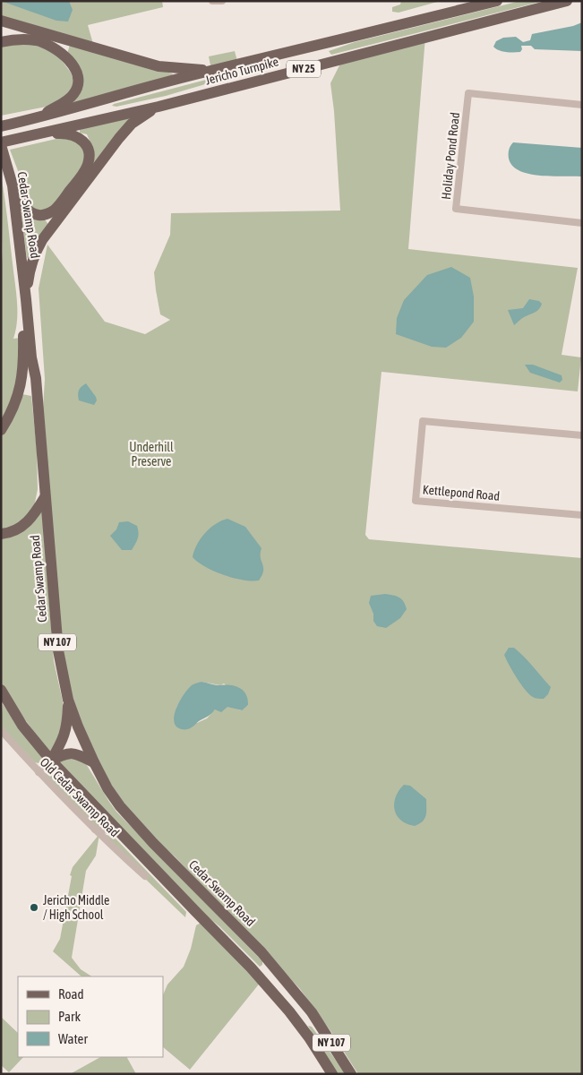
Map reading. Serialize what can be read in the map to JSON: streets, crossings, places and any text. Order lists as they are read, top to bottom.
{
  "streets": {
    "main road": [
      "NY 25",
      "Jericho Turnpike",
      "Cedar Swamp Road",
      "NY 107"
    ],
    "street": ["Holiday Pond Road", "Kettlepond Road", "Old Cedar Swamp Road"]
  },
  "crossings": [
    ["Jericho Turnpike", "Cedar Swamp Road"]
  ],
  "parks": ["Underhill Preserve"],
  "places": ["Jericho Middle / High School"],
  "legend": ["Road", "Park", "Water"]
}
